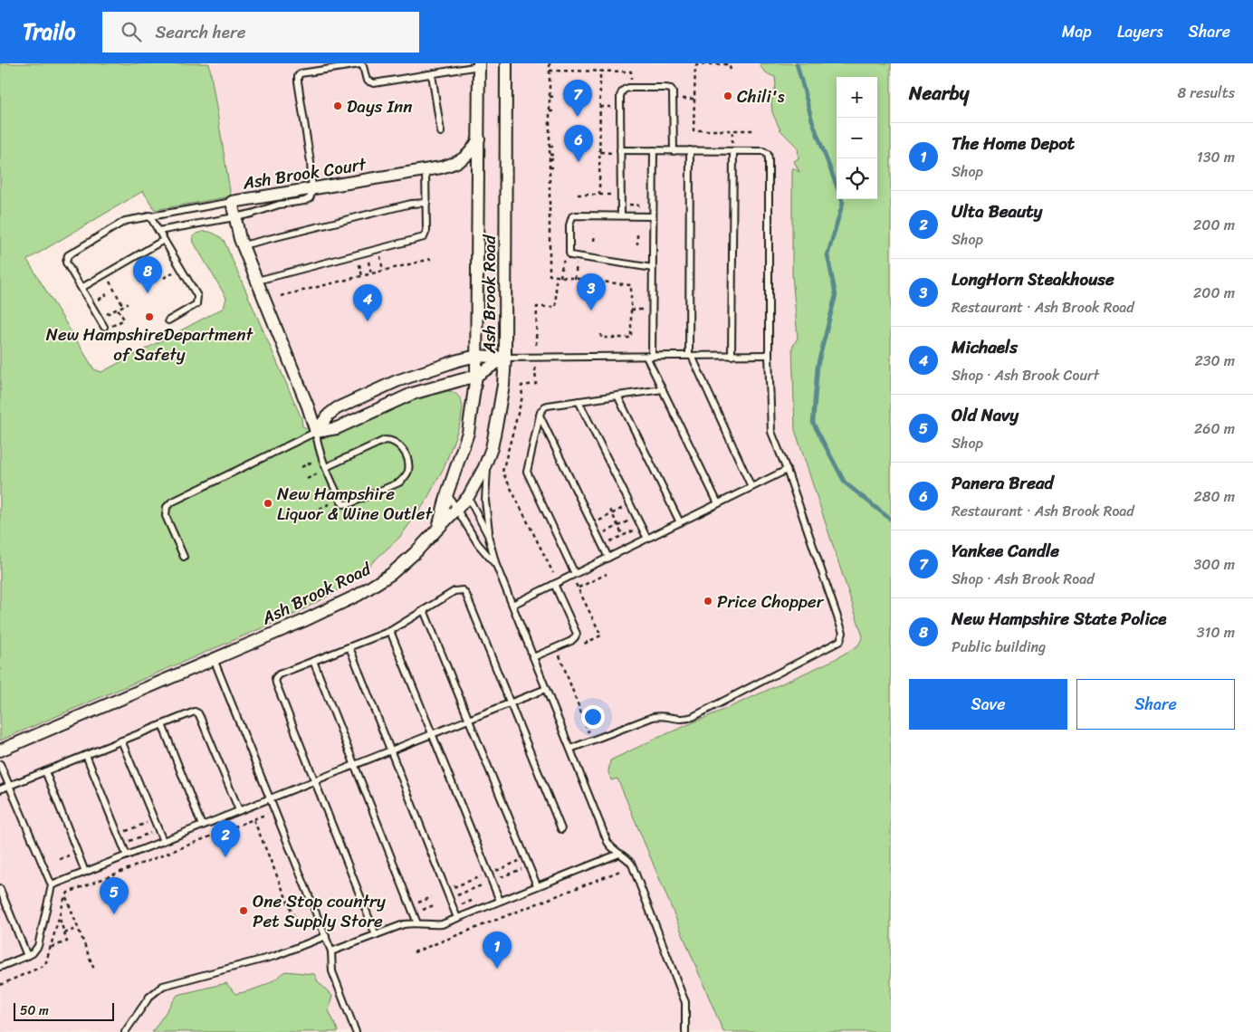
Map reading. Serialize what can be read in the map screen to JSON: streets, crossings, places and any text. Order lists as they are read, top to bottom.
{
  "streets": {
    "street": ["Ash Brook Court", "Ash Brook Road"]
  },
  "places": [
    "Chili's",
    "Days Inn",
    "New HampshireDepartment of Safety",
    "New Hampshire Liquor & Wine Outlet",
    "Price Chopper",
    "One Stop country Pet Supply Store"
  ],
  "scale_bar": "50 m",
  "page": {
    "header": "Trailo",
    "search": "Search here",
    "nav": ["Map", "Layers", "Share"],
    "heading": ["Nearby", "8 results"],
    "map_buttons": ["+", "−"],
    "pins": [
      "7",
      "6",
      "8",
      "3",
      "4",
      "2",
      "5",
      "1"
    ],
    "list": [
      {
        "mark": "1",
        "name": "The Home Depot",
        "note": "Shop",
        "value": "130 m"
      },
      {
        "mark": "2",
        "name": "Ulta Beauty",
        "note": "Shop",
        "value": "200 m"
      },
      {
        "mark": "3",
        "name": "LongHorn Steakhouse",
        "note": "Restaurant · Ash Brook Road",
        "value": "200 m"
      },
      {
        "mark": "4",
        "name": "Michaels",
        "note": "Shop · Ash Brook Court",
        "value": "230 m"
      },
      {
        "mark": "5",
        "name": "Old Navy",
        "note": "Shop",
        "value": "260 m"
      },
      {
        "mark": "6",
        "name": "Panera Bread",
        "note": "Restaurant · Ash Brook Road",
        "value": "280 m"
      },
      {
        "mark": "7",
        "name": "Yankee Candle",
        "note": "Shop · Ash Brook Road",
        "value": "300 m"
      },
      {
        "mark": "8",
        "name": "New Hampshire State Police",
        "note": "Public building",
        "value": "310 m"
      }
    ],
    "buttons": ["Save", "Share"],
    "scale": "50 m"
  }
}
